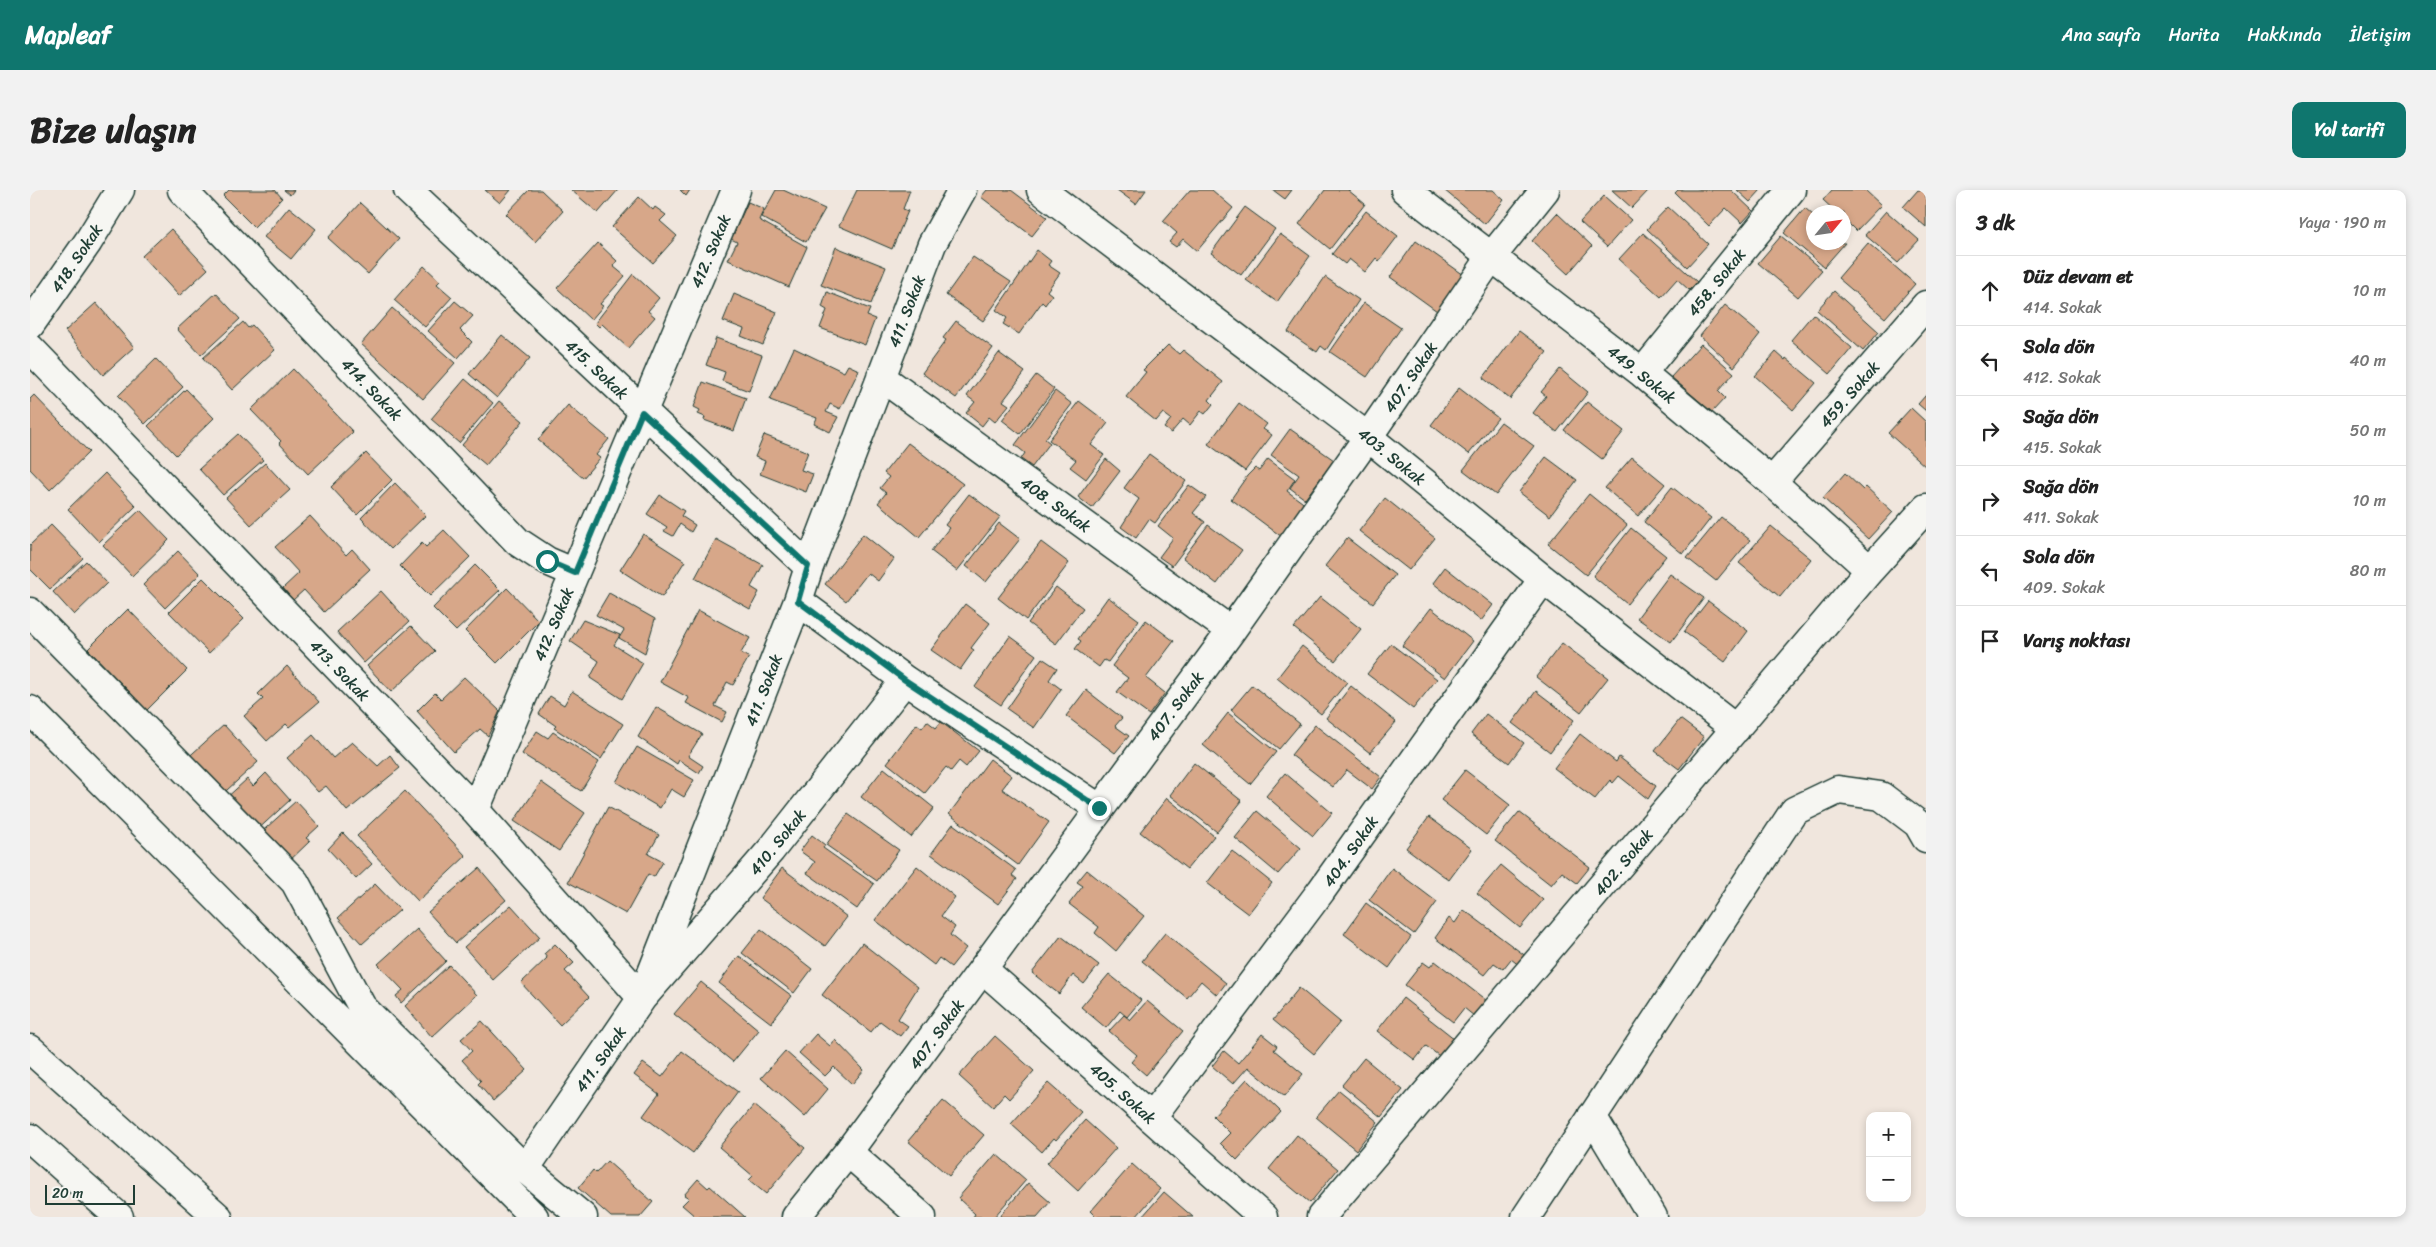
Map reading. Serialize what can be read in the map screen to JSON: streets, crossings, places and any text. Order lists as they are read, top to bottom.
{
  "streets": {
    "main road": [
      "412. Sokak",
      "418. Sokak",
      "458. Sokak",
      "411. Sokak",
      "415. Sokak",
      "449. Sokak",
      "407. Sokak",
      "414. Sokak",
      "459. Sokak",
      "403. Sokak",
      "408. Sokak",
      "413. Sokak",
      "410. Sokak",
      "404. Sokak",
      "402. Sokak",
      "405. Sokak"
    ]
  },
  "crossings": [
    ["412. Sokak", "415. Sokak"],
    ["412. Sokak", "414. Sokak"],
    ["412. Sokak", "413. Sokak"],
    ["458. Sokak", "449. Sokak"],
    ["411. Sokak", "415. Sokak"],
    ["411. Sokak", "408. Sokak"],
    ["411. Sokak", "413. Sokak"],
    ["411. Sokak", "410. Sokak"],
    ["449. Sokak", "407. Sokak"],
    ["449. Sokak", "459. Sokak"],
    ["449. Sokak", "402. Sokak"],
    ["407. Sokak", "403. Sokak"],
    ["407. Sokak", "408. Sokak"],
    ["407. Sokak", "405. Sokak"],
    ["403. Sokak", "404. Sokak"],
    ["403. Sokak", "402. Sokak"],
    ["413. Sokak", "410. Sokak"],
    ["404. Sokak", "405. Sokak"]
  ],
  "scale_bar": "20 m",
  "north": "top right",
  "page": {
    "header": "Mapleaf",
    "nav": [
      "Ana sayfa",
      "Harita",
      "Hakkında",
      "İletişim"
    ],
    "title": "Bize ulaşın",
    "buttons": "Yol tarifi",
    "heading": ["3 dk", "Yaya · 190 m"],
    "list": [
      ["Düz devam et", "414. Sokak", "10 m"],
      ["Sola dön", "412. Sokak", "40 m"],
      ["Sağa dön", "415. Sokak", "50 m"],
      ["Sağa dön", "411. Sokak", "10 m"],
      ["Sola dön", "409. Sokak", "80 m"],
      "Varış noktası"
    ],
    "map_buttons": ["+", "−"],
    "scale": "20 m"
  }
}
